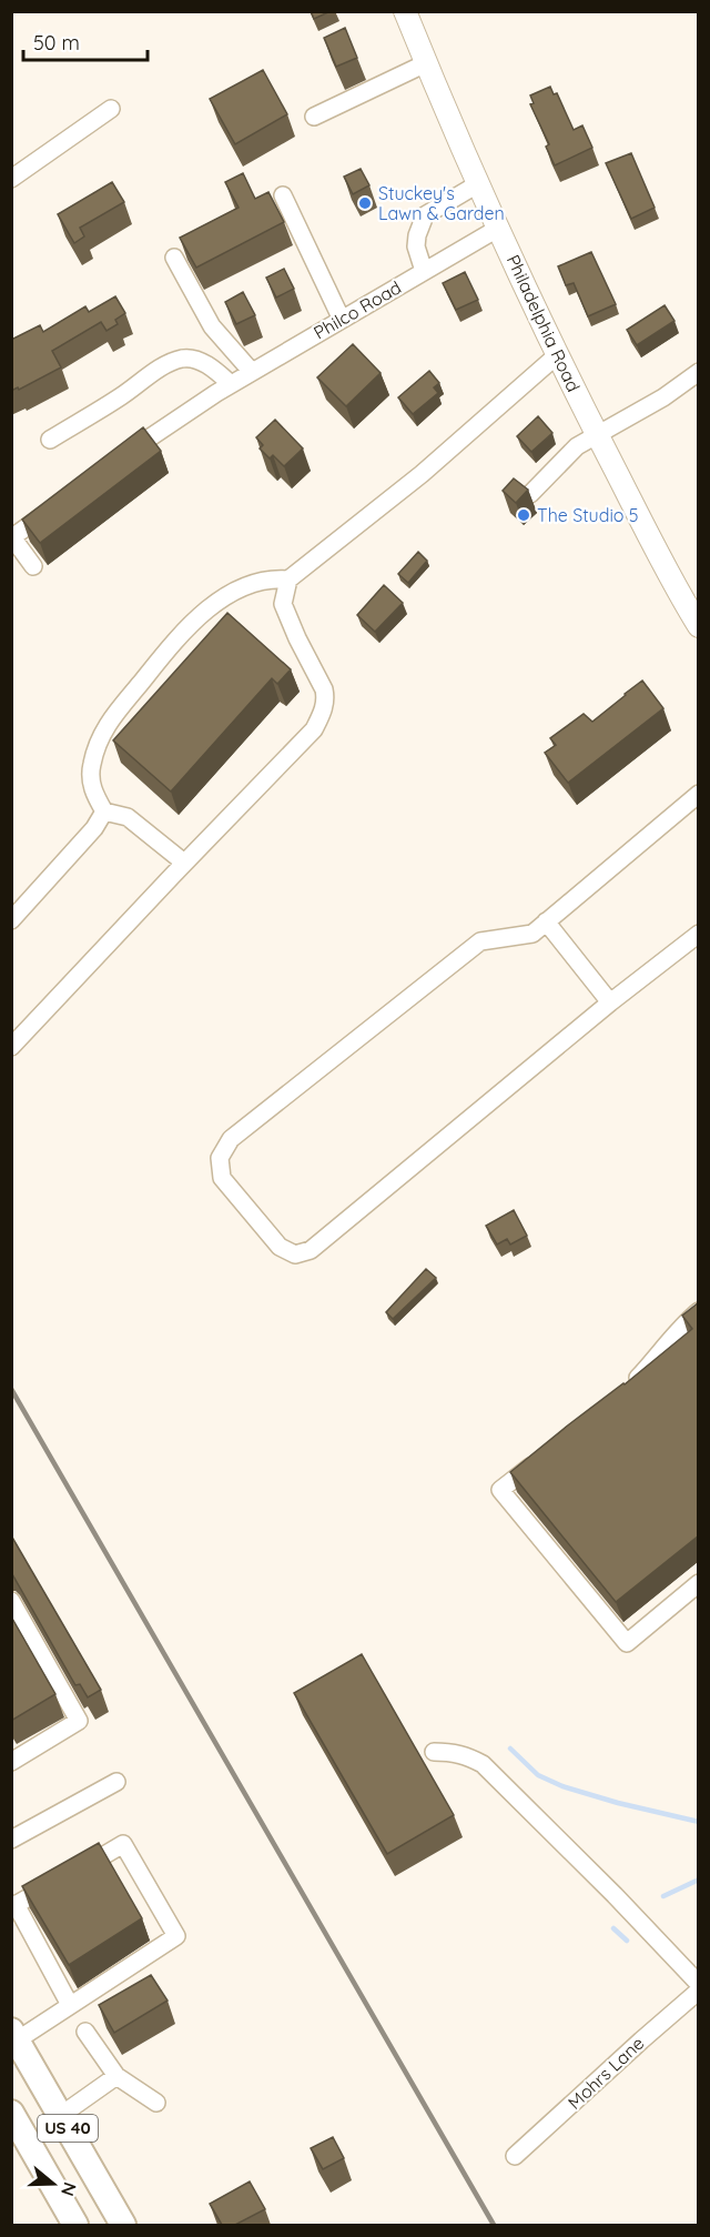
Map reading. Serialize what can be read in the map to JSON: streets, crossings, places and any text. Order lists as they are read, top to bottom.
{
  "streets": {
    "highway": ["US 40"],
    "main road": ["Philadelphia Road"],
    "street": ["Philco Road", "Mohrs Lane"]
  },
  "crossings": [
    ["Philco Road", "Philadelphia Road"]
  ],
  "places": ["Stuckey's Lawn & Garden", "The Studio 5"],
  "scale_bar": "50 m",
  "north": "right"
}
